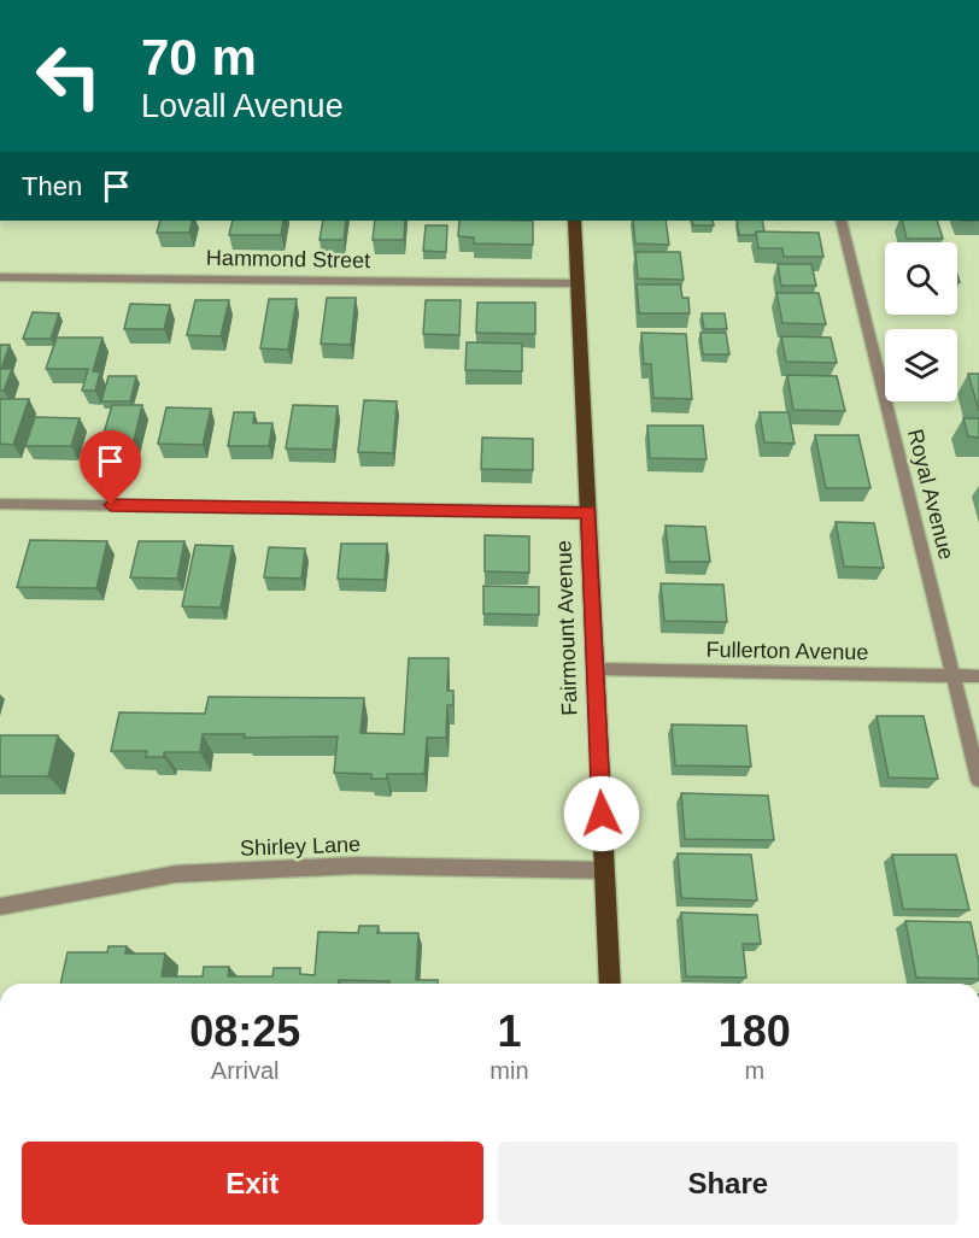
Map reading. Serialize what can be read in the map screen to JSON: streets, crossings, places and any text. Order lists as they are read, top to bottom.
{
  "streets": {
    "main road": ["Fairmount Avenue"],
    "street": [
      "Hammond Street",
      "Royal Avenue",
      "Fullerton Avenue",
      "Shirley Lane"
    ]
  },
  "crossings": [
    ["Hammond Street", "Fairmount Avenue"],
    ["Royal Avenue", "Fullerton Avenue"],
    ["Fairmount Avenue", "Fullerton Avenue"],
    ["Fairmount Avenue", "Shirley Lane"]
  ],
  "page": {
    "turn": ["70 m", "Lovall Avenue"],
    "then": "Then",
    "eta": [
      "08:25",
      "Arrival",
      "1",
      "min",
      "180",
      "m"
    ],
    "buttons": ["Exit", "Share"]
  }
}
